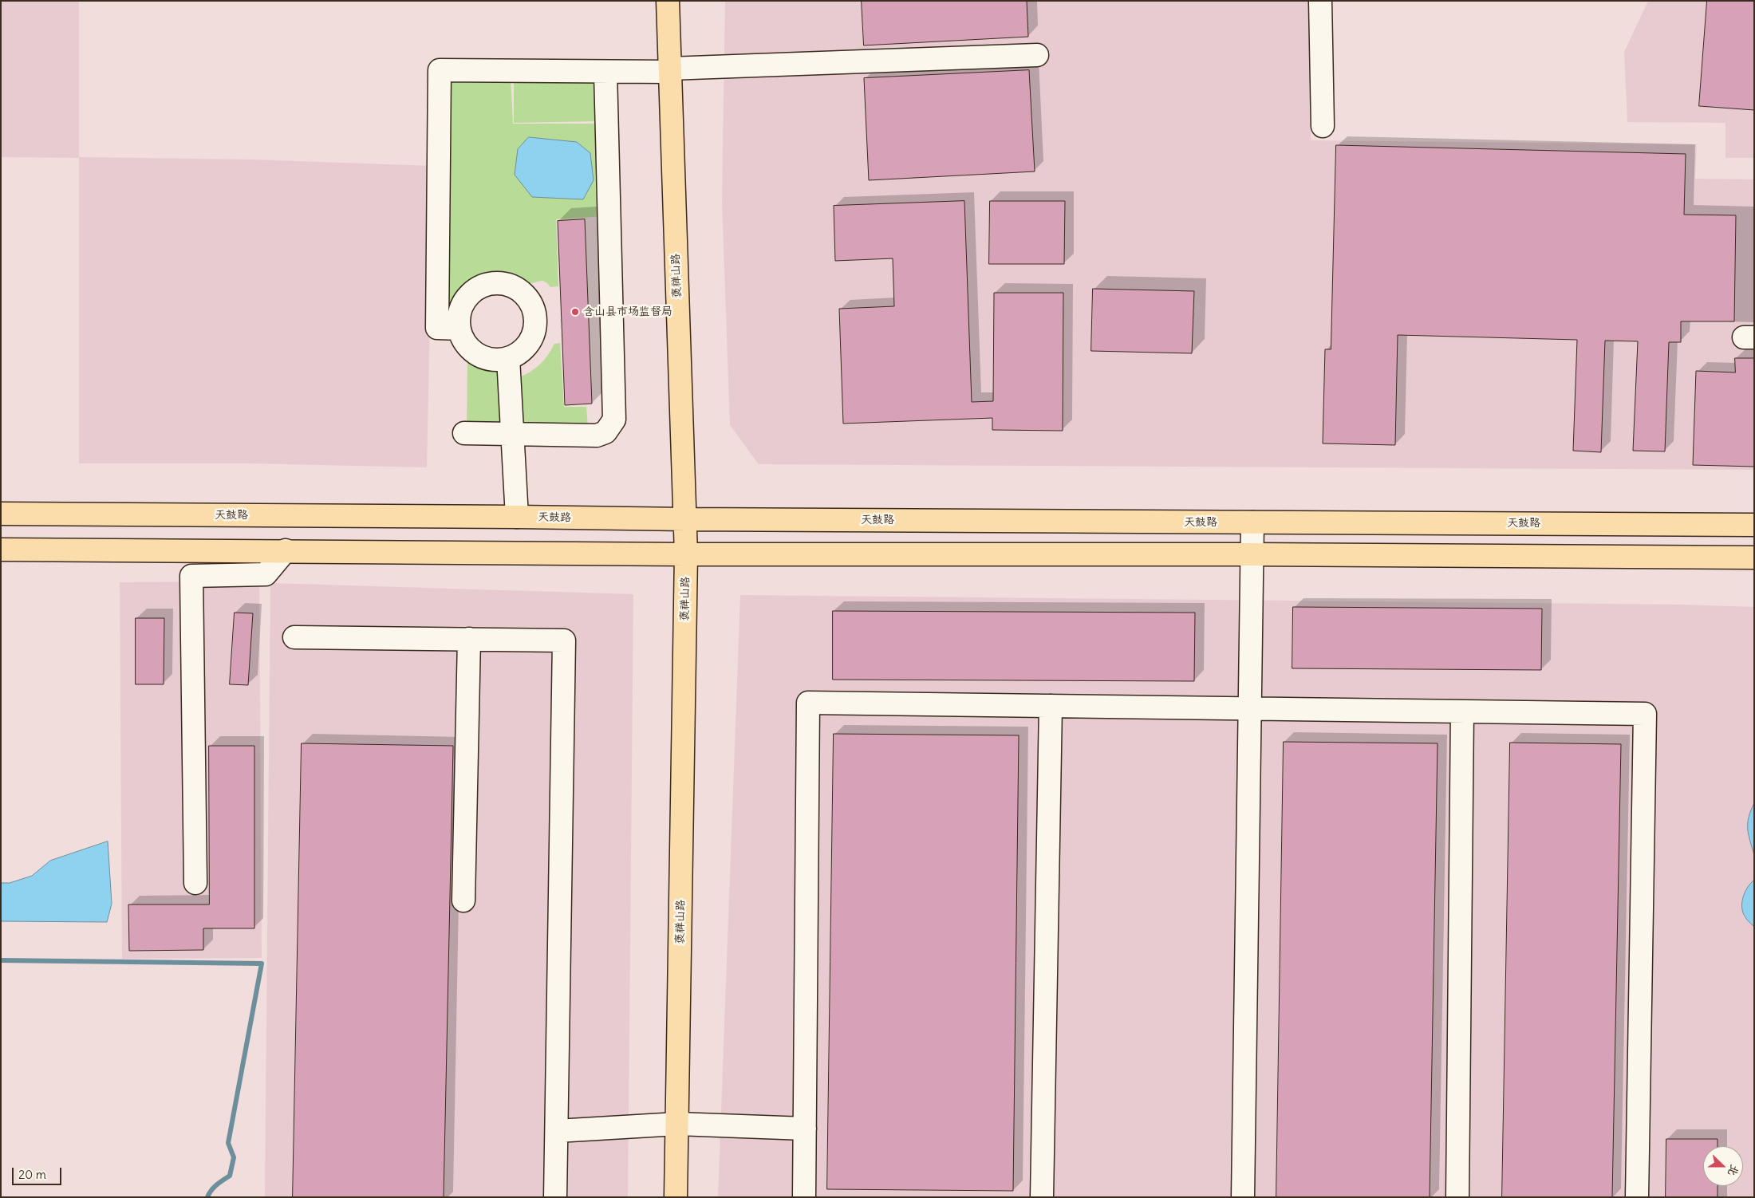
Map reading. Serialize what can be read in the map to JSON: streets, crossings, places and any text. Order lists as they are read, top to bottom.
{
  "streets": {
    "main road": ["褒禅山路", "天鼓路"]
  },
  "crossings": [
    ["褒禅山路", "天鼓路"]
  ],
  "places": ["含山县市场监督局"],
  "scale_bar": "20 m",
  "north": "right"
}
